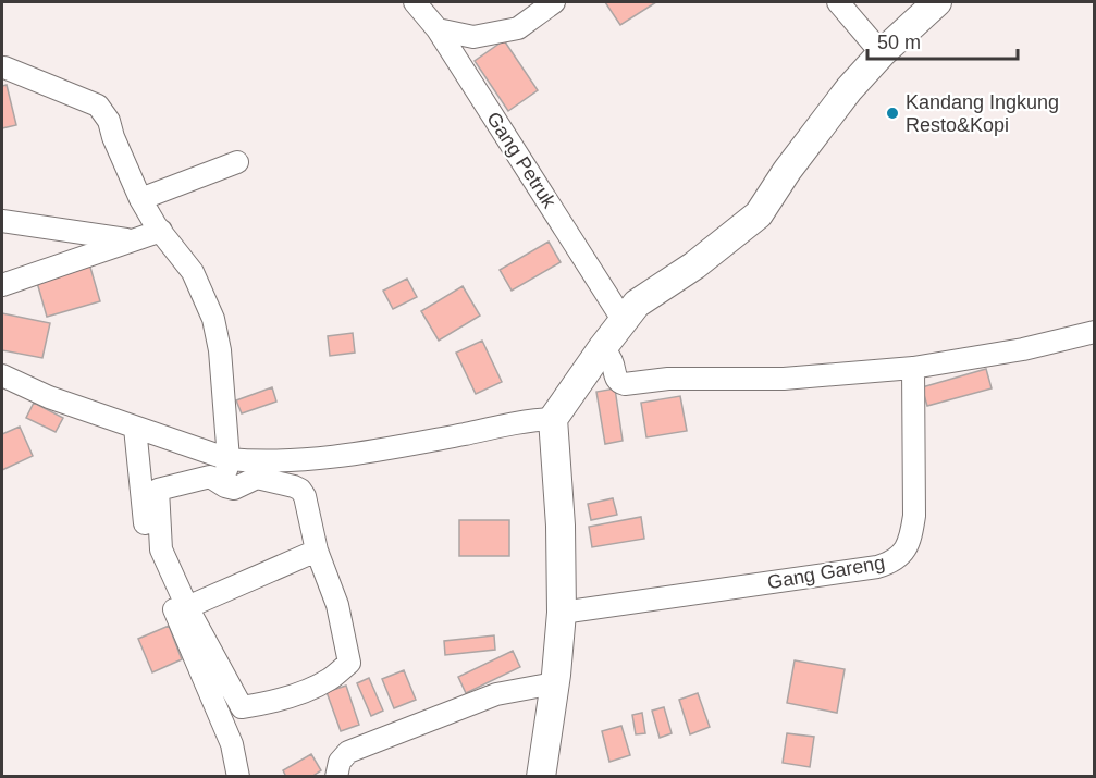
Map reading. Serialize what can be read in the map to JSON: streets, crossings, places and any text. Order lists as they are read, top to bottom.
{
  "streets": {
    "street": ["Gang Petruk", "Gang Gareng"]
  },
  "places": ["Kandang Ingkung Resto&Kopi"],
  "scale_bar": "50 m"
}
